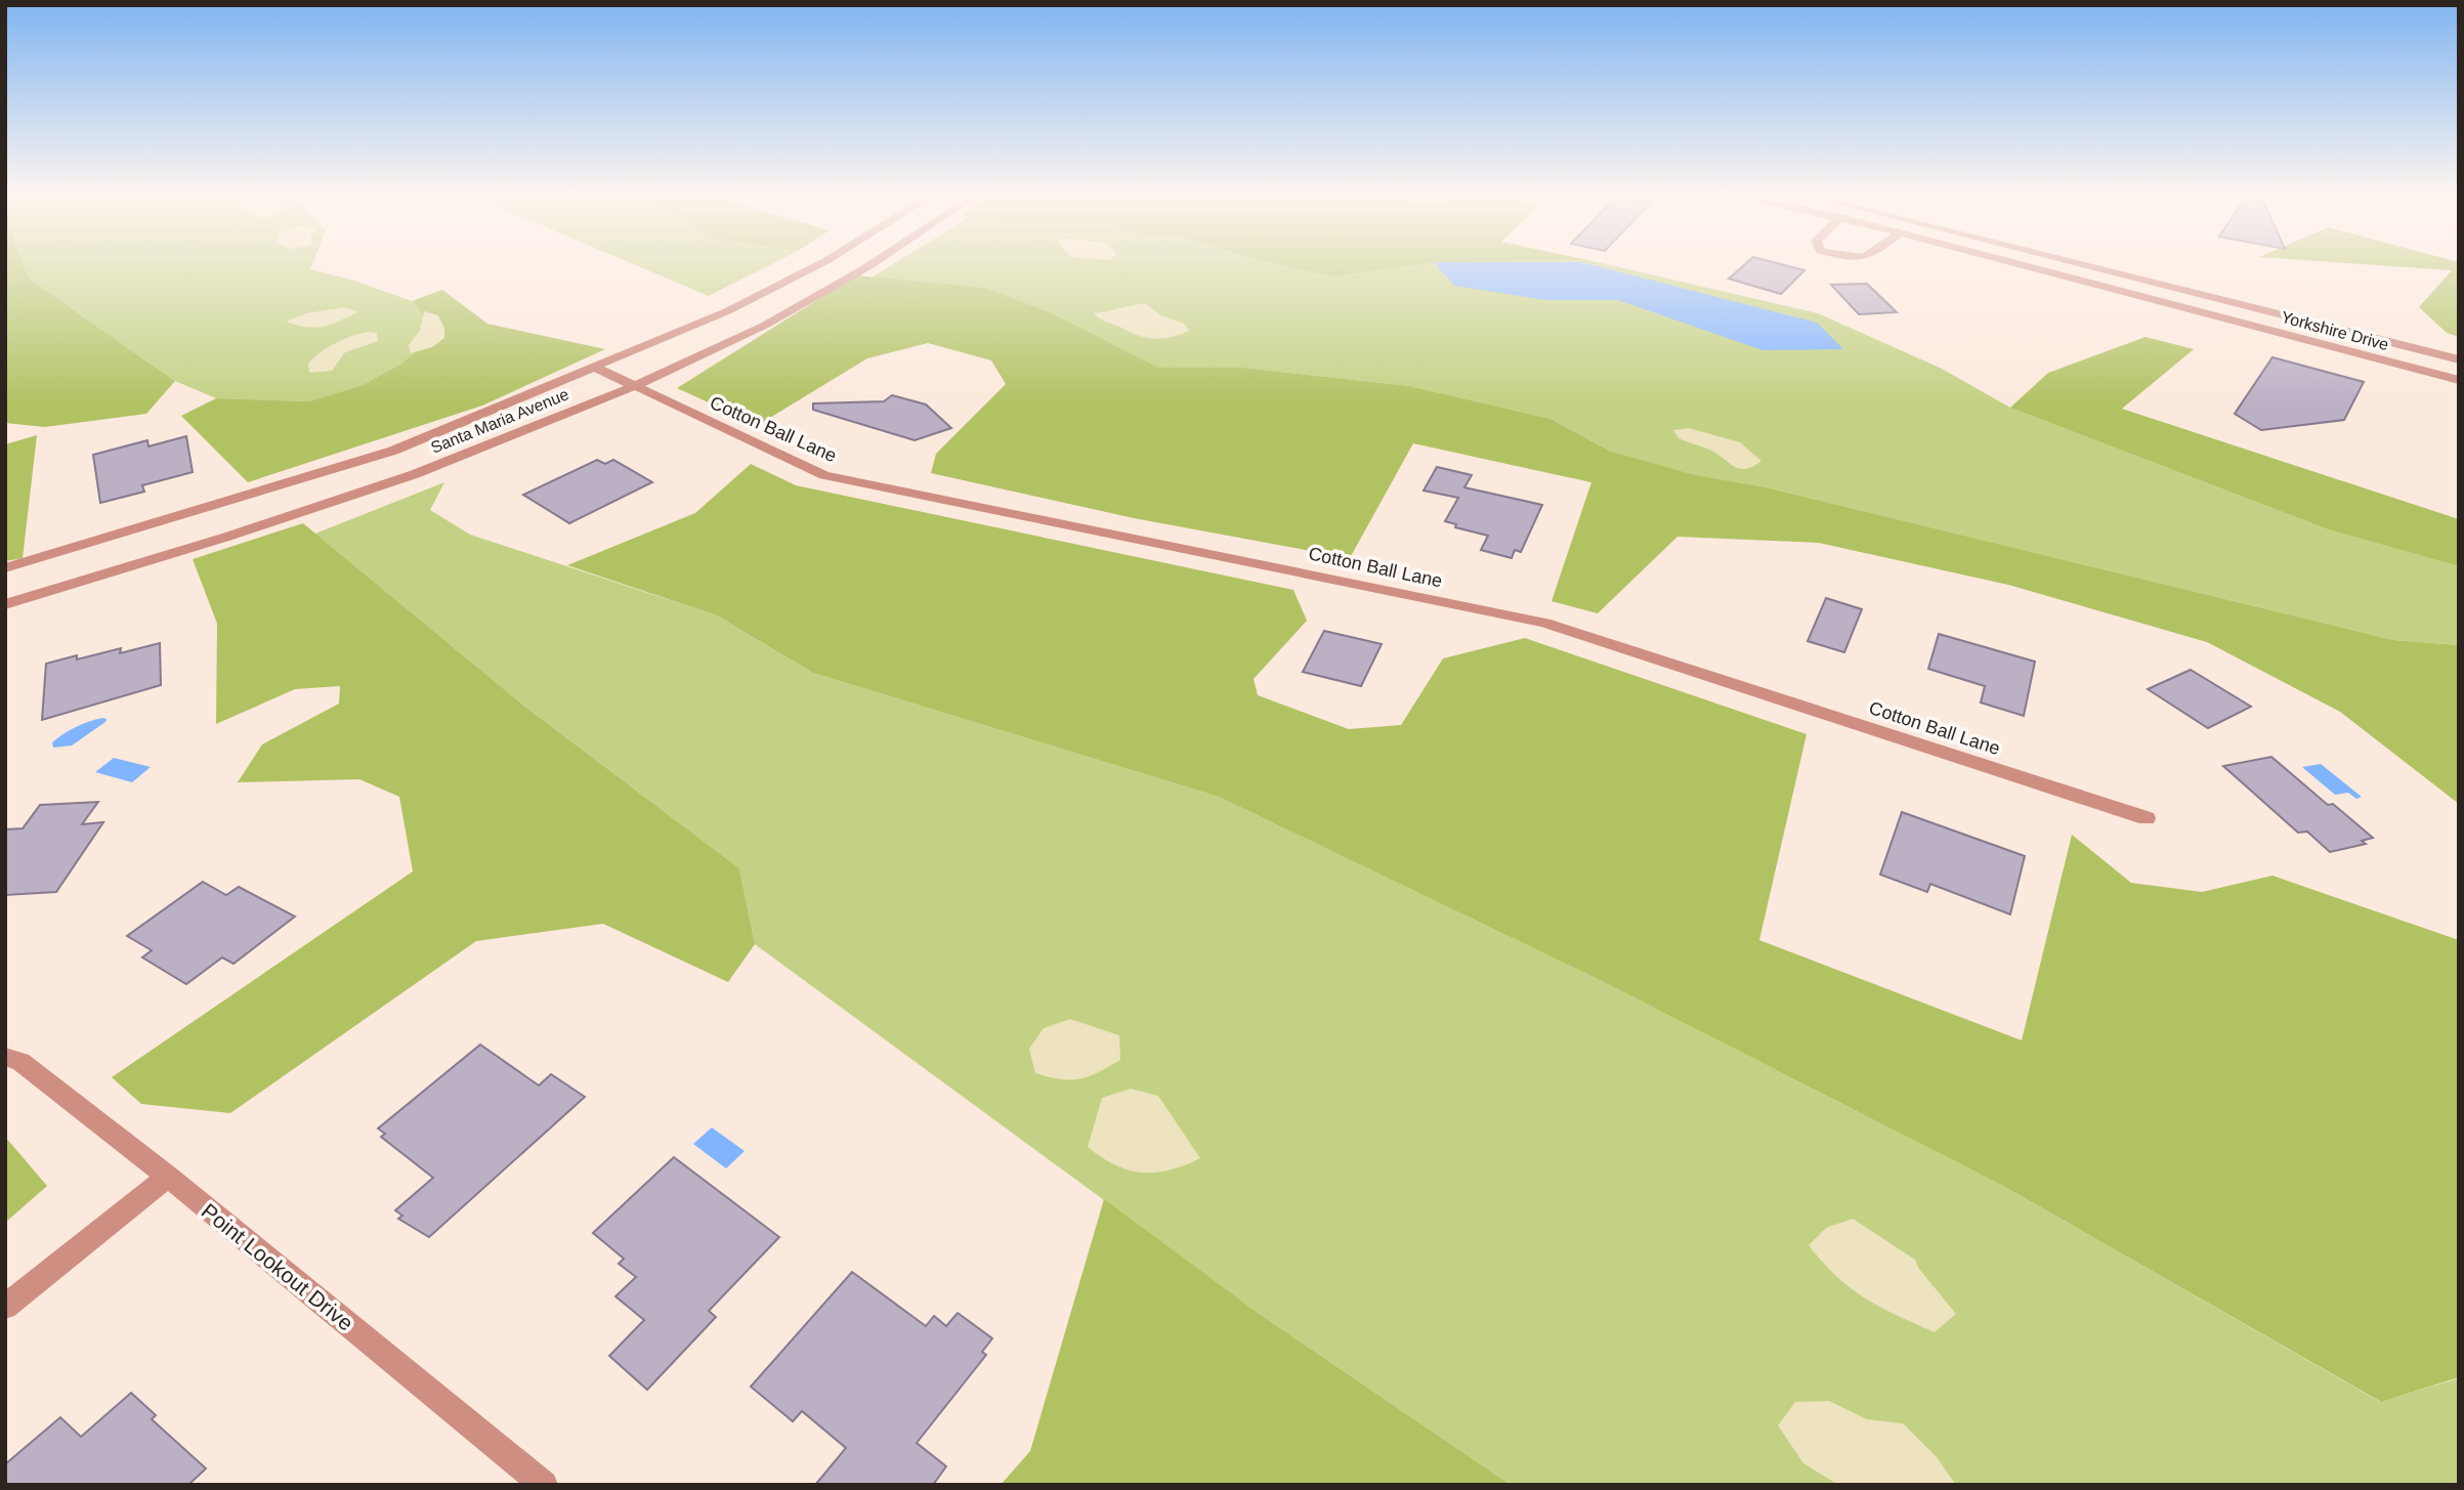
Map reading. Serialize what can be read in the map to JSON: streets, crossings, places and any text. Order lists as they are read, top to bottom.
{
  "streets": {
    "street": [
      "Yorkshire Drive",
      "Santa Maria Avenue",
      "Cotton Ball Lane",
      "Point Lookout Drive"
    ]
  },
  "crossings": [
    ["Santa Maria Avenue", "Cotton Ball Lane"]
  ]
}
